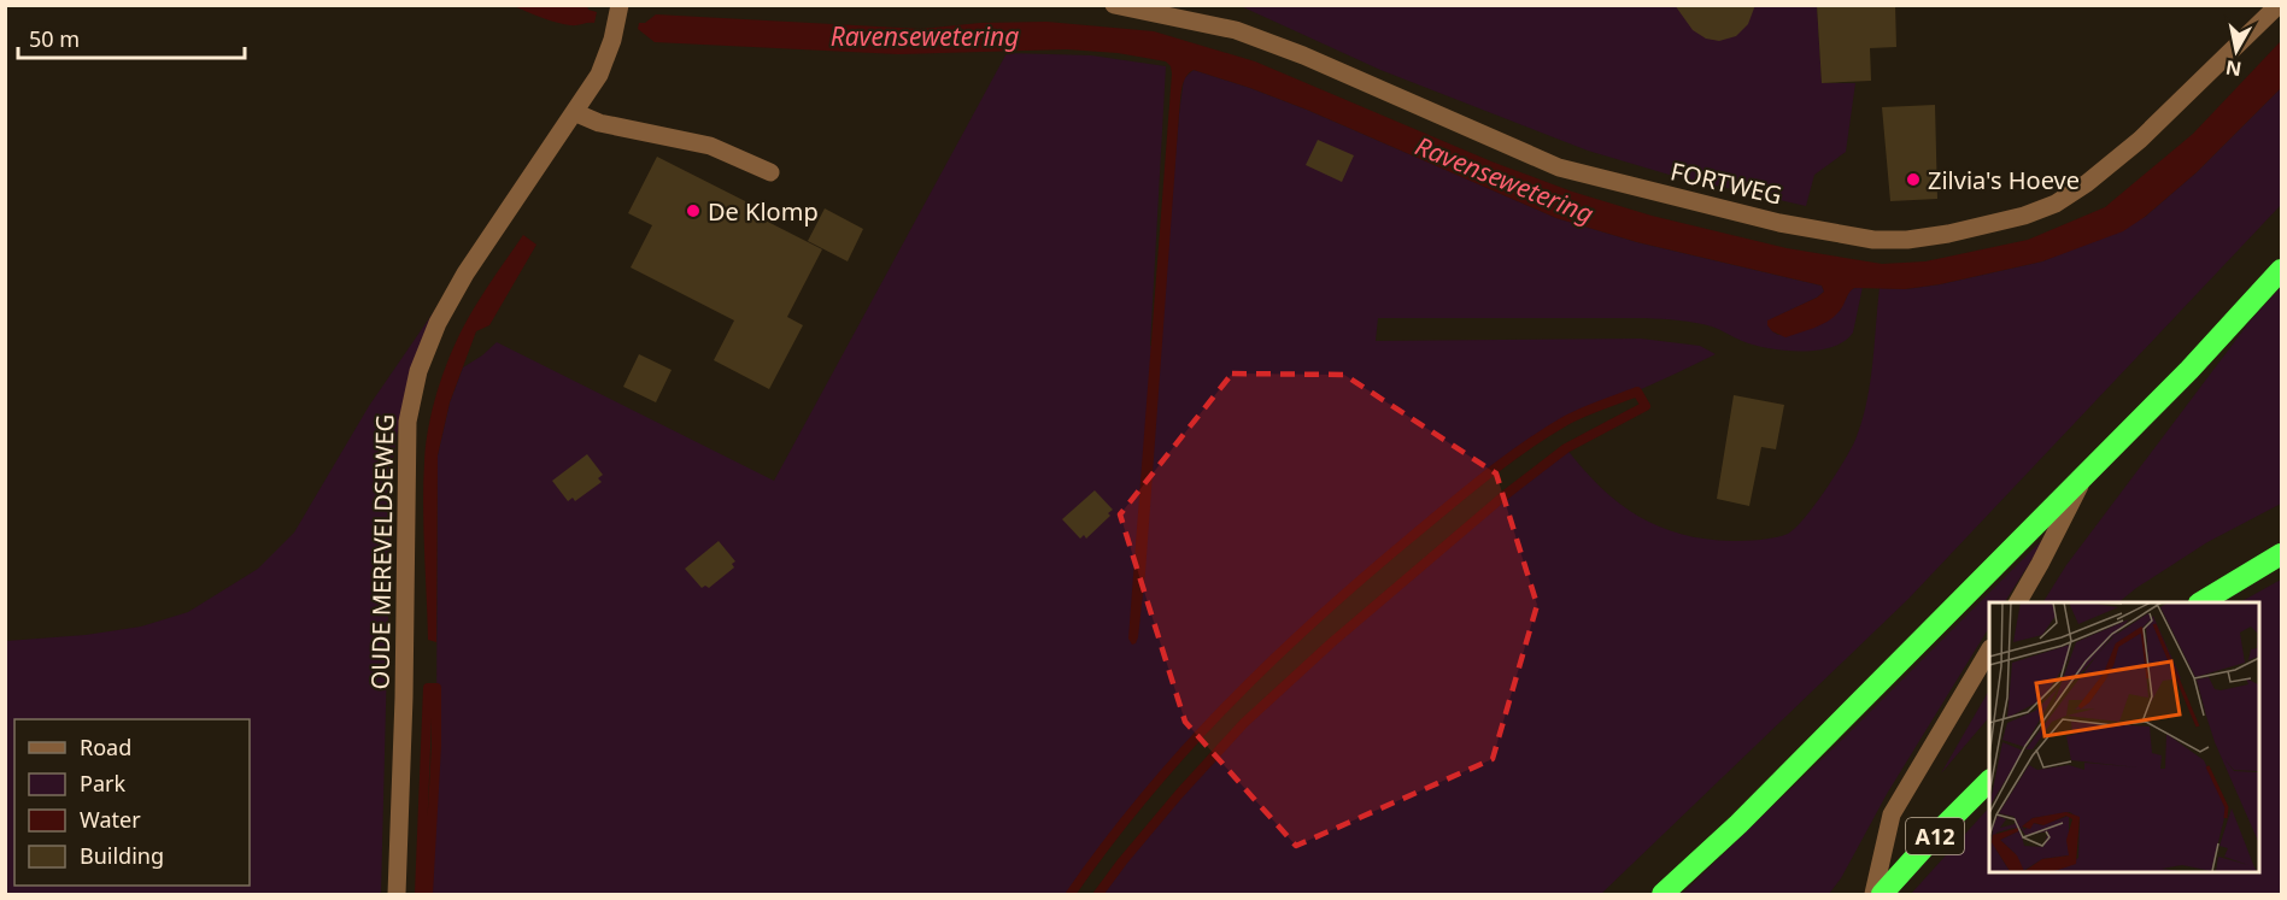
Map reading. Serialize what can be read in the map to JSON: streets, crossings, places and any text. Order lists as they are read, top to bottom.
{
  "streets": {
    "highway": ["A12"],
    "street": ["FORTWEG", "OUDE MEREVELDSEWEG"]
  },
  "water": ["Ravensewetering"],
  "places": ["Zilvia's Hoeve", "De Klomp"],
  "legend": [
    "Road",
    "Park",
    "Water",
    "Building"
  ],
  "scale_bar": "50 m",
  "north": "bottom"
}
